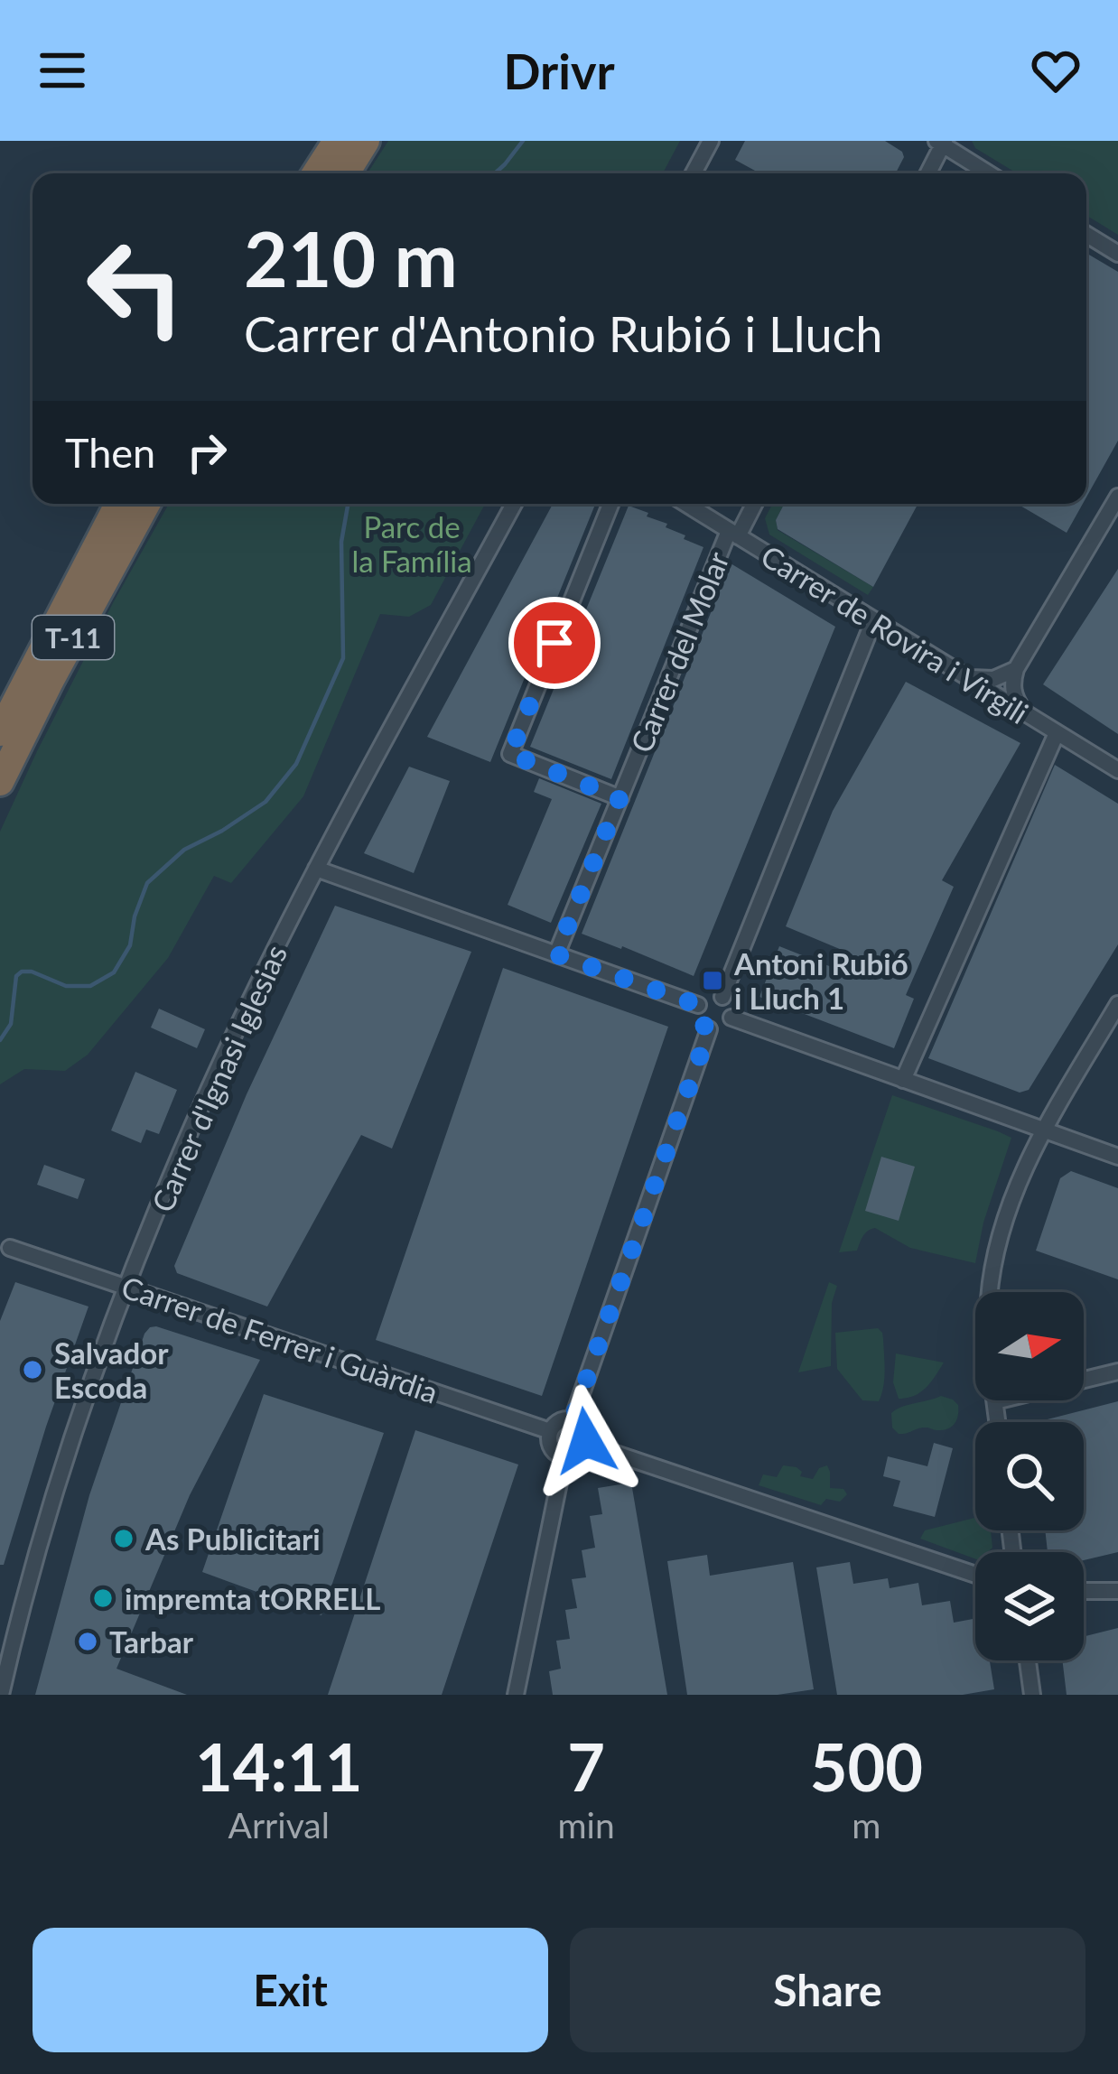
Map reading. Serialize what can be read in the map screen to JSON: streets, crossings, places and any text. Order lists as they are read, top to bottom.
{
  "streets": {
    "highway": ["T-11"],
    "street": [
      "Carrer de Rovira i Virgili",
      "Carrer del Molar",
      "Carrer d'Ignasi Iglesias",
      "Carrer de Ferrer i Guàrdia"
    ]
  },
  "crossings": [
    ["Carrer de Rovira i Virgili", "Carrer del Molar"],
    ["Carrer d'Ignasi Iglesias", "Carrer de Ferrer i Guàrdia"]
  ],
  "parks": ["Parc de la Família"],
  "places": {
    "transit": ["Antoni Rubió i Lluch 1"],
    "other": [
      "Salvador Escoda",
      "As Publicitari",
      "impremta tORRELL",
      "Tarbar"
    ]
  },
  "north": "right",
  "page": {
    "header": "Drivr",
    "turn": ["210 m", "Carrer d'Antonio Rubió i Lluch"],
    "then": "Then",
    "eta": [
      "14:11",
      "Arrival",
      "7",
      "min",
      "500",
      "m"
    ],
    "buttons": ["Exit", "Share"]
  }
}
